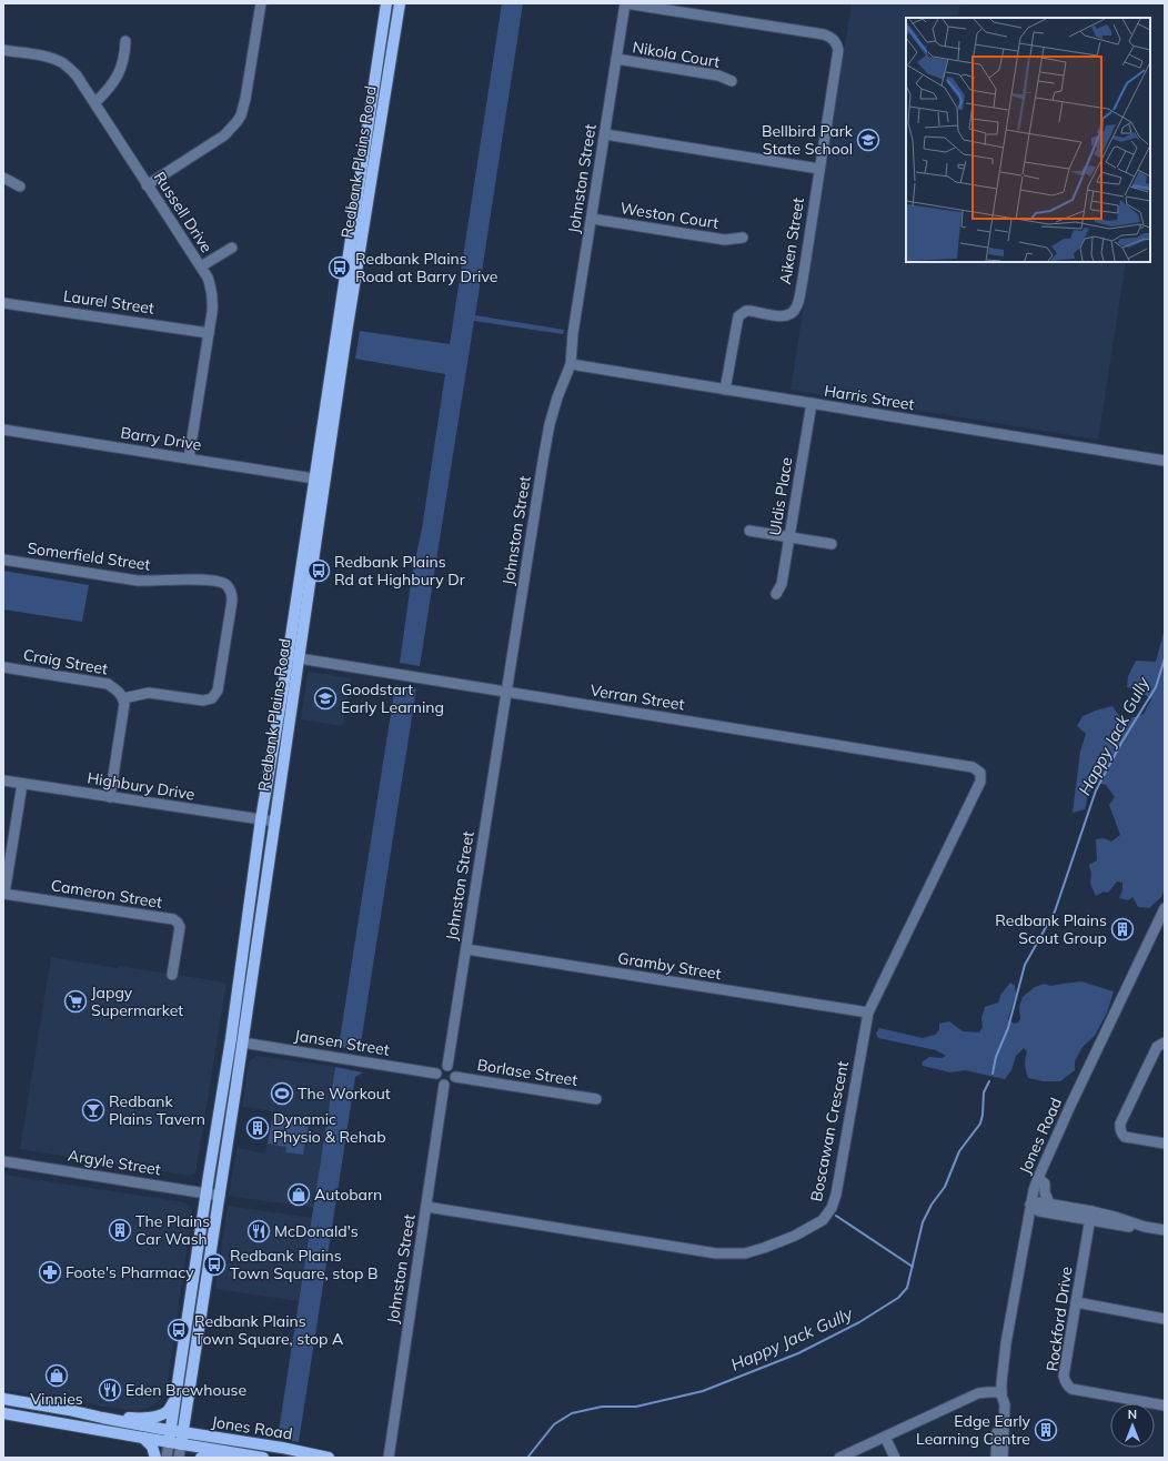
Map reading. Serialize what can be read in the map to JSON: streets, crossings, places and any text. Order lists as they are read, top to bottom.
{
  "streets": {
    "main road": ["Redbank Plains Road", "Jones Road"],
    "street": [
      "Nikola Court",
      "Johnston Street",
      "Russell Drive",
      "Weston Court",
      "Aiken Street",
      "Laurel Street",
      "Harris Street",
      "Barry Drive",
      "Uldis Place",
      "Somerfield Street",
      "Craig Street",
      "Verran Street",
      "Highbury Drive",
      "Cameron Street",
      "Gramby Street",
      "Jansen Street",
      "Borlase Street",
      "Boscawan Crescent",
      "Argyle Street",
      "Rockford Drive"
    ]
  },
  "crossings": [
    ["Nikola Court", "Johnston Street"],
    ["Redbank Plains Road", "Barry Drive"],
    ["Redbank Plains Road", "Verran Street"],
    ["Redbank Plains Road", "Highbury Drive"],
    ["Redbank Plains Road", "Jansen Street"],
    ["Redbank Plains Road", "Jones Road"],
    ["Redbank Plains Road", "Argyle Street"],
    ["Johnston Street", "Weston Court"],
    ["Johnston Street", "Aiken Street"],
    ["Johnston Street", "Harris Street"],
    ["Johnston Street", "Verran Street"],
    ["Johnston Street", "Gramby Street"],
    ["Johnston Street", "Jansen Street"],
    ["Johnston Street", "Borlase Street"],
    ["Johnston Street", "Boscawan Crescent"],
    ["Russell Drive", "Laurel Street"],
    ["Russell Drive", "Barry Drive"],
    ["Aiken Street", "Harris Street"],
    ["Harris Street", "Uldis Place"],
    ["Somerfield Street", "Craig Street"],
    ["Verran Street", "Boscawan Crescent"],
    ["Gramby Street", "Boscawan Crescent"],
    ["Jansen Street", "Borlase Street"]
  ],
  "water": ["Happy Jack Gully"],
  "places": {
    "school or university": ["Bellbird Park State School", "Goodstart Early Learning"],
    "bus stop": [
      "Redbank Plains Road at Barry Drive",
      "Redbank Plains Rd at Highbury Dr",
      "Redbank Plains Town Square, stop B",
      "Redbank Plains Town Square, stop A"
    ],
    "building": [
      "Redbank Plains Scout Group",
      "Dynamic Physio & Rehab",
      "The Plains Car Wash",
      "Edge Early Learning Centre"
    ],
    "supermarket": ["Japgy Supermarket"],
    "sports": ["The Workout"],
    "bar": ["Redbank Plains Tavern"],
    "shop": ["Autobarn", "Vinnies"],
    "restaurant": ["McDonald's", "Eden Brewhouse"],
    "pharmacy": ["Foote's Pharmacy"]
  },
  "north": "top"
}
